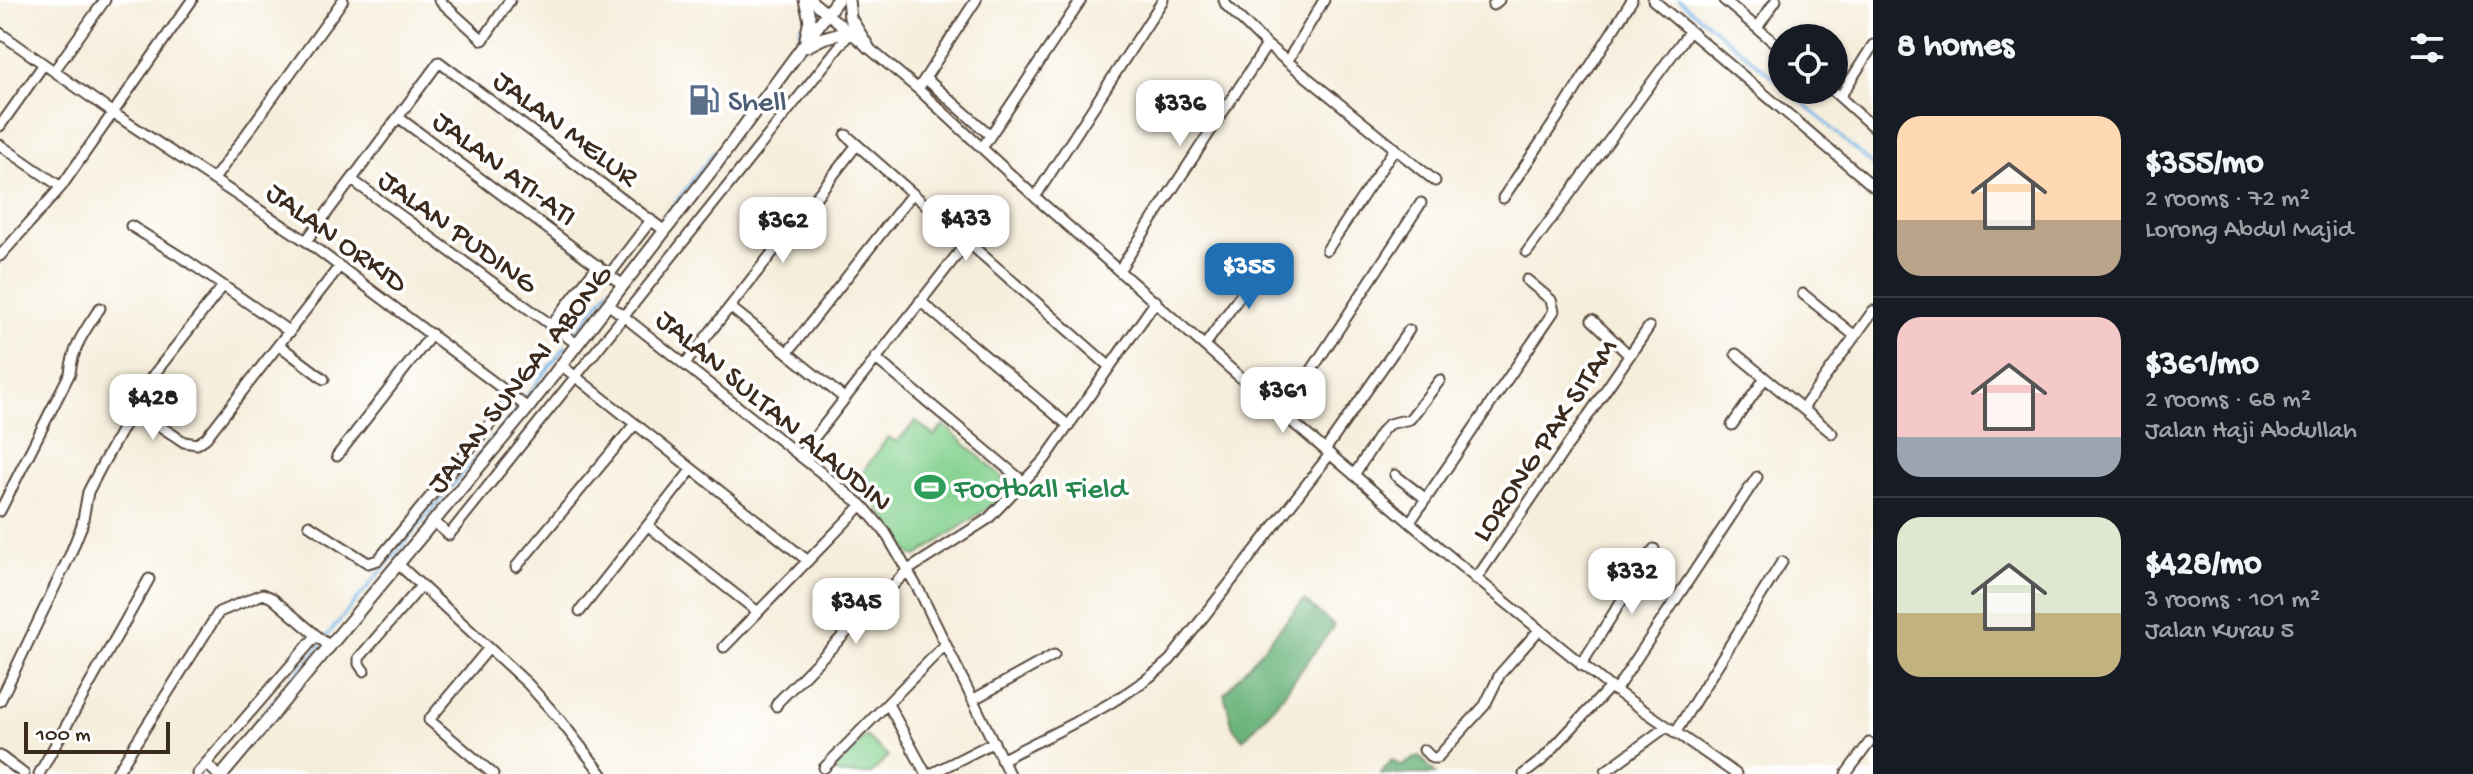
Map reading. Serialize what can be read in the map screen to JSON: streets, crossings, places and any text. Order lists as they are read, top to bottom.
{
  "streets": {
    "street": [
      "JALAN MELUR",
      "JALAN ATI-ATI",
      "JALAN PUDING",
      "JALAN ORKID",
      "JALAN SUNGAI ABONG",
      "JALAN SULTAN ALAUDIN",
      "LORONG PAK SITAM"
    ]
  },
  "crossings": [
    ["JALAN MELUR", "JALAN ATI-ATI"],
    ["JALAN MELUR", "JALAN SUNGAI ABONG"],
    ["JALAN ATI-ATI", "JALAN SUNGAI ABONG"],
    ["JALAN PUDING", "JALAN SUNGAI ABONG"],
    ["JALAN ORKID", "JALAN SUNGAI ABONG"],
    ["JALAN SUNGAI ABONG", "JALAN SULTAN ALAUDIN"]
  ],
  "places": {
    "fuel station": ["Shell"],
    "sports": ["Football Field"]
  },
  "scale_bar": "100 m",
  "page": {
    "heading": "8 homes",
    "price": [
      "$336",
      "$433",
      "$362",
      "$355",
      "$361",
      "$428",
      "$332",
      "$345"
    ],
    "list": [
      {
        "name": "$355/mo",
        "note": "2 rooms · 72 m² · Lorong Abdul Majid"
      },
      {
        "name": "$361/mo",
        "note": "2 rooms · 68 m² · Jalan Haji Abdullah"
      },
      {
        "name": "$428/mo",
        "note": "3 rooms · 101 m² · Jalan Kurau 5"
      }
    ],
    "scale": "100 m"
  }
}
